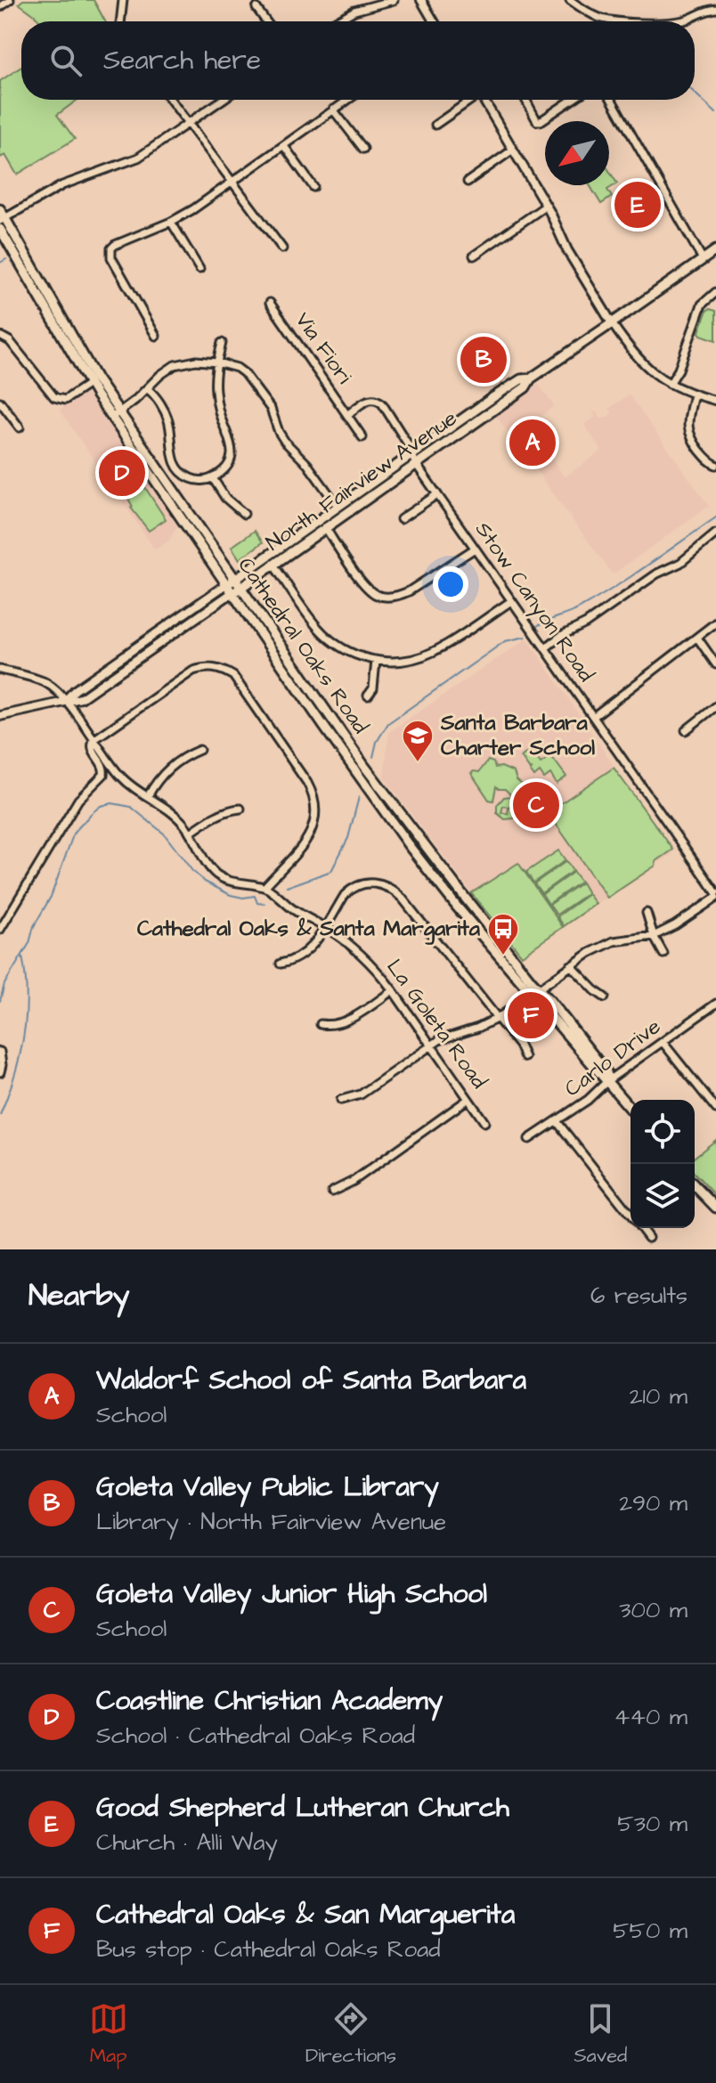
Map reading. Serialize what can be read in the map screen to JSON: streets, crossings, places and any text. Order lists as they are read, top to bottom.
{
  "streets": {
    "main road": ["North Fairview Avenue", "Cathedral Oaks Road"],
    "street": [
      "Via Fiori",
      "Stow Canyon Road",
      "La Goleta Road",
      "Carlo Drive"
    ]
  },
  "crossings": [
    ["Via Fiori", "Stow Canyon Road"],
    ["North Fairview Avenue", "Stow Canyon Road"],
    ["North Fairview Avenue", "Cathedral Oaks Road"],
    ["North Fairview Avenue", "La Goleta Road"],
    ["Cathedral Oaks Road", "Carlo Drive"]
  ],
  "places": {
    "school or university": ["Santa Barbara Charter School"],
    "bus stop": ["Cathedral Oaks & Santa Margarita"]
  },
  "north": "bottom left",
  "page": {
    "search": "Search here",
    "pins": [
      "E",
      "B",
      "A",
      "D",
      "C",
      "F"
    ],
    "heading": ["Nearby", "6 results"],
    "list": [
      {
        "mark": "A",
        "name": "Waldorf School of Santa Barbara",
        "note": "School",
        "value": "210 m"
      },
      {
        "mark": "B",
        "name": "Goleta Valley Public Library",
        "note": "Library · North Fairview Avenue",
        "value": "290 m"
      },
      {
        "mark": "C",
        "name": "Goleta Valley Junior High School",
        "note": "School",
        "value": "300 m"
      },
      {
        "mark": "D",
        "name": "Coastline Christian Academy",
        "note": "School · Cathedral Oaks Road",
        "value": "440 m"
      },
      {
        "mark": "E",
        "name": "Good Shepherd Lutheran Church",
        "note": "Church · Alli Way",
        "value": "530 m"
      },
      {
        "mark": "F",
        "name": "Cathedral Oaks & San Marguerita",
        "note": "Bus stop · Cathedral Oaks Road",
        "value": "550 m"
      }
    ],
    "nav": ["Map", "Directions", "Saved"]
  }
}
